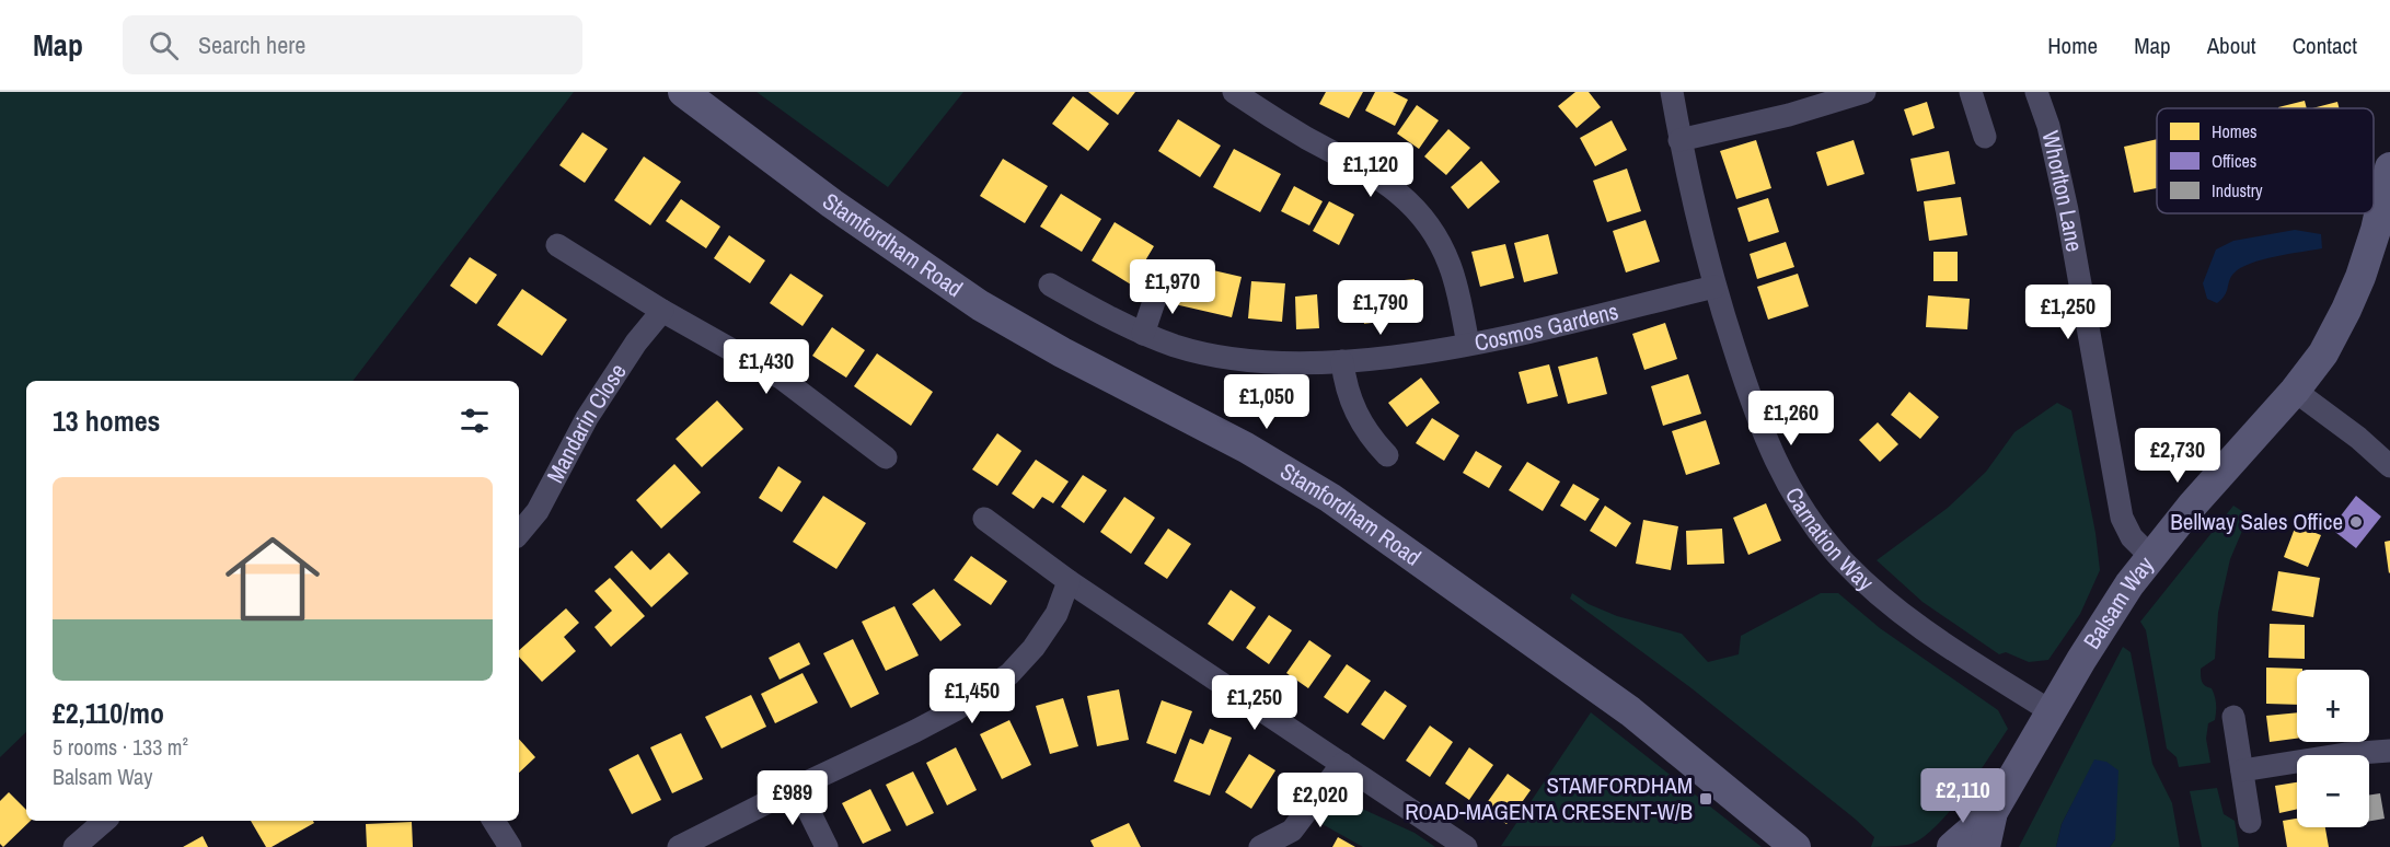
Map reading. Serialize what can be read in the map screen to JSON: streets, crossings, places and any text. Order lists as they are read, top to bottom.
{
  "streets": {
    "main road": ["Stamfordham Road", "Balsam Way"],
    "street": [
      "Whorlton Lane",
      "Cosmos Gardens",
      "Mandarin Close",
      "Carnation Way"
    ]
  },
  "crossings": [
    ["Whorlton Lane", "Balsam Way"],
    ["Cosmos Gardens", "Carnation Way"],
    ["Carnation Way", "Balsam Way"]
  ],
  "places": {
    "other": ["Bellway Sales Office"],
    "transit": ["STAMFORDHAM ROAD-MAGENTA CRESENT-W/B"]
  },
  "legend": ["Homes", "Offices", "Industry"],
  "page": {
    "header": "Map",
    "search": "Search here",
    "nav": [
      "Home",
      "Map",
      "About",
      "Contact"
    ],
    "price": [
      "£1,120",
      "£1,970",
      "£1,790",
      "£1,250",
      "£1,430",
      "£1,050",
      "£1,260",
      "£2,730",
      "£1,450",
      "£1,250",
      "£2,110",
      "£989",
      "£2,020"
    ],
    "heading": "13 homes",
    "list": [
      {
        "name": "£2,110/mo",
        "note": "5 rooms · 133 m² · Balsam Way"
      }
    ],
    "map_buttons": ["+", "−"]
  }
}
